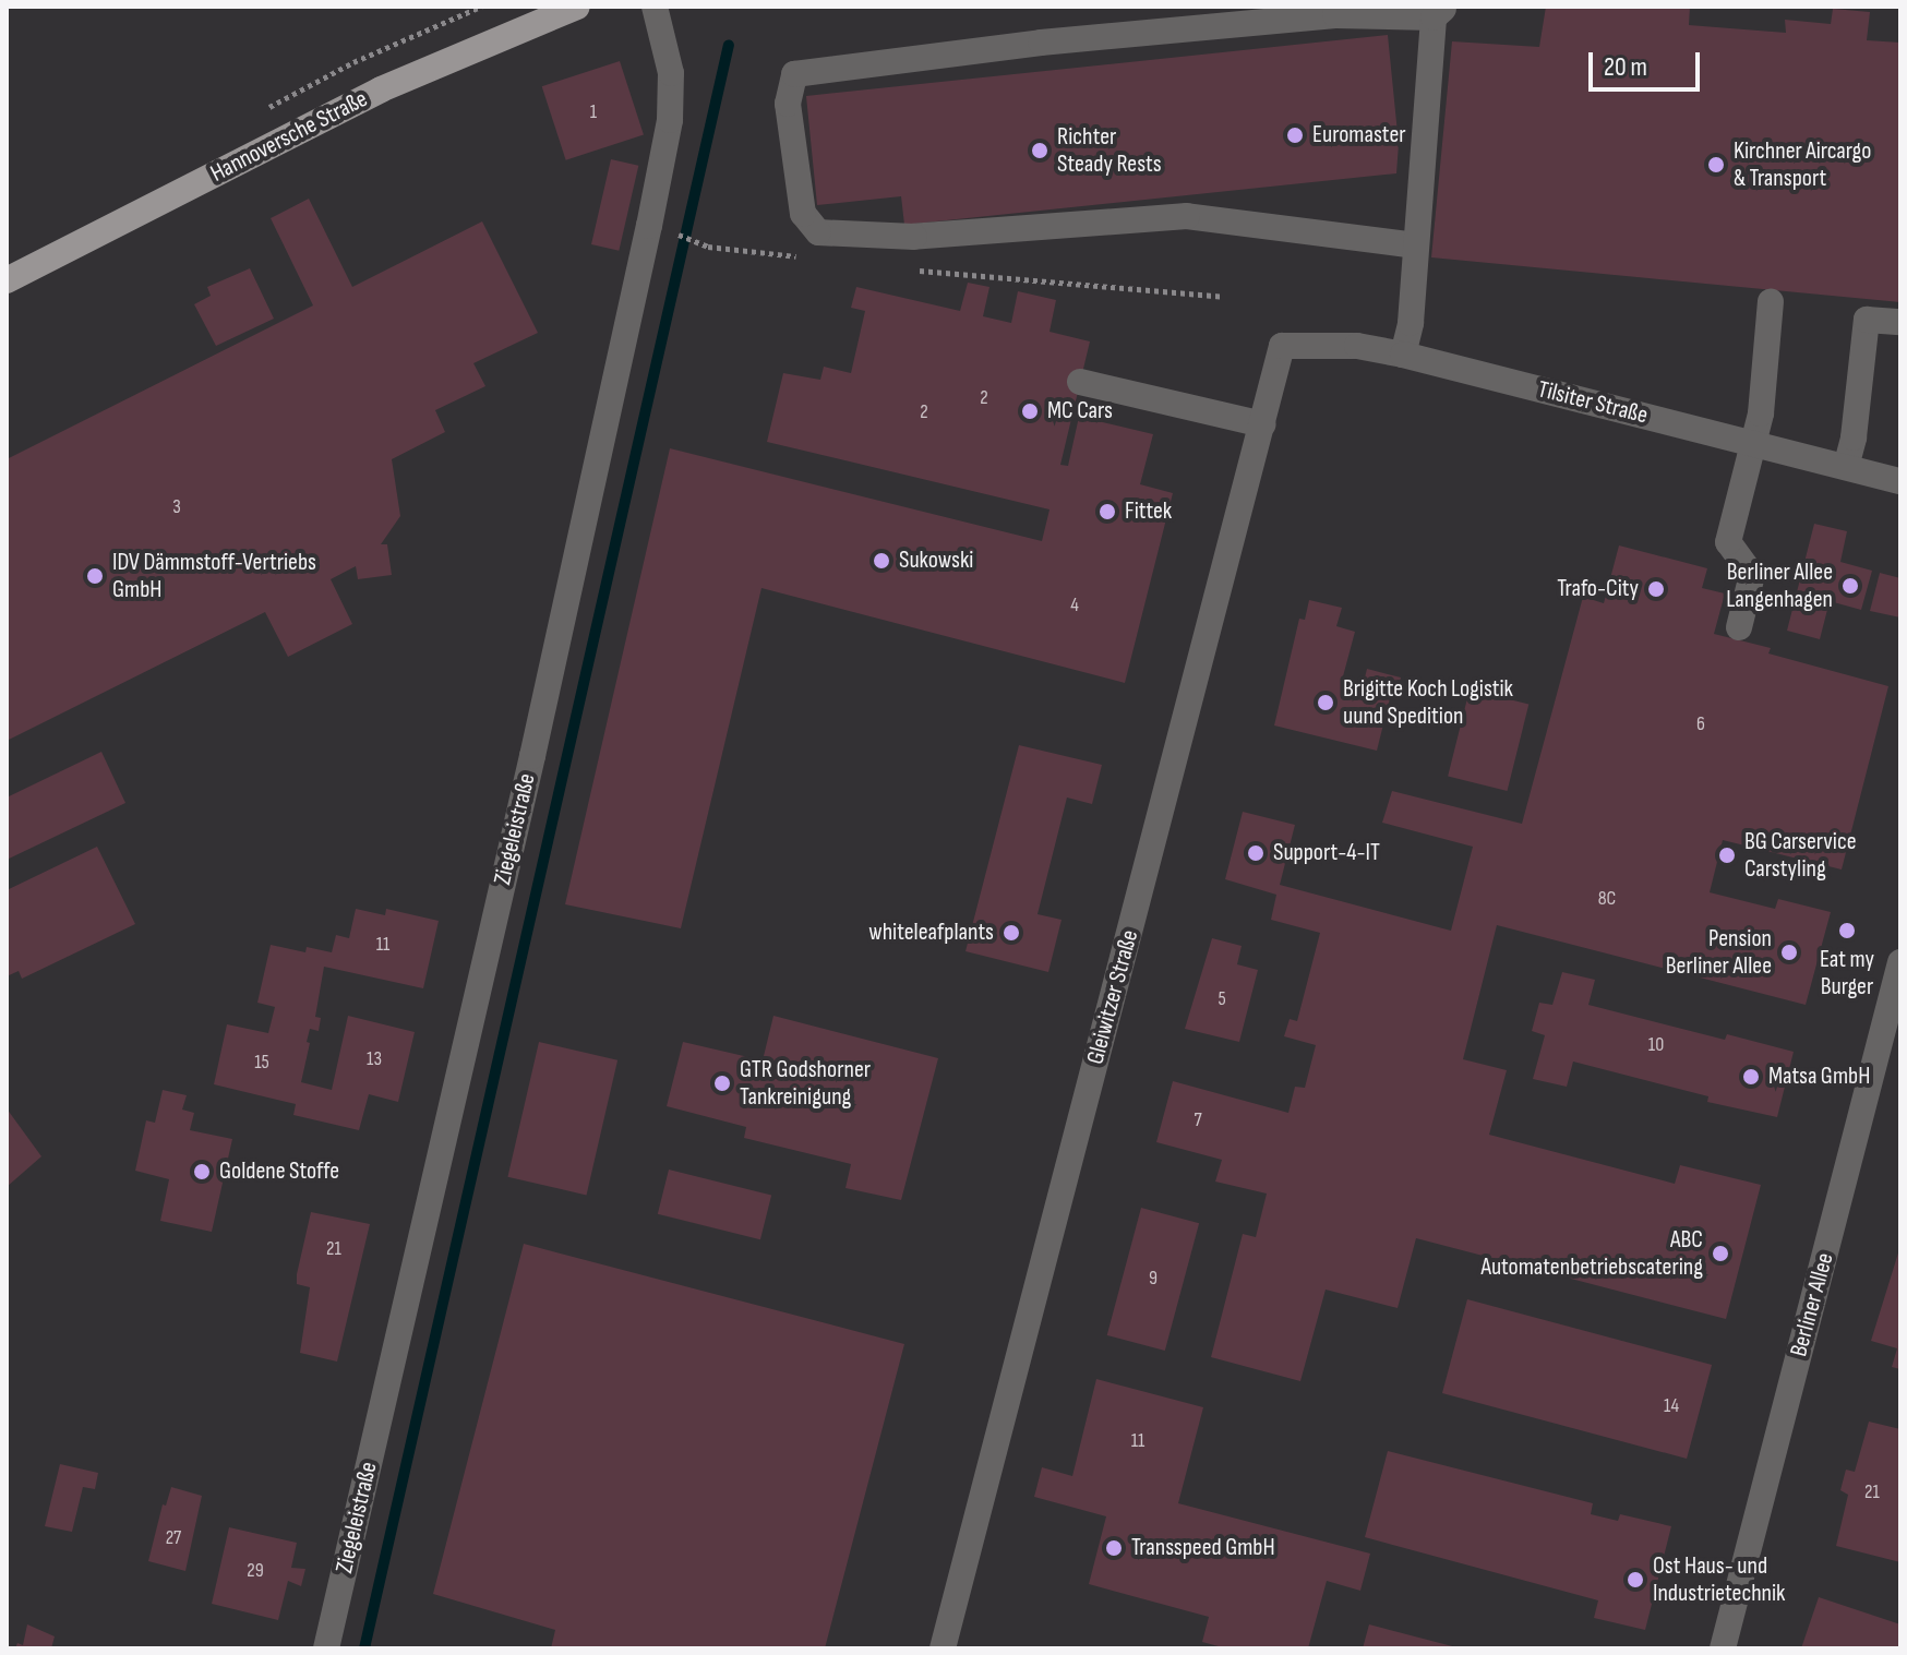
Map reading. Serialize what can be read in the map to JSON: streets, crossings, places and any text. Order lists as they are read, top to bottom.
{
  "streets": {
    "main road": ["Hannoversche Straße"],
    "street": [
      "Tilsiter Straße",
      "Ziegeleistraße",
      "Gleiwitzer Straße",
      "Berliner Allee"
    ]
  },
  "crossings": [
    ["Tilsiter Straße", "Gleiwitzer Straße"]
  ],
  "places": [
    "Euromaster",
    "Richter Steady Rests",
    "Kirchner Aircargo & Transport",
    "MC Cars",
    "Fittek",
    "Sukowski",
    "IDV Dämmstoff-Vertriebs GmbH",
    "Berliner Allee Langenhagen",
    "Trafo-City",
    "Brigitte Koch Logistik uund Spedition",
    "Support-4-IT",
    "BG Carservice Carstyling",
    "Eat my Burger",
    "whiteleafplants",
    "Pension Berliner Allee",
    "Matsa GmbH",
    "GTR Godshorner Tankreinigung",
    "Goldene Stoffe",
    "ABC Automatenbetriebscatering",
    "Transspeed GmbH",
    "Ost Haus- und Industrietechnik"
  ],
  "house_numbers": [
    "1",
    "2",
    "2",
    "3",
    "4",
    "6",
    "8C",
    "11",
    "5",
    "10",
    "13",
    "15",
    "7",
    "21",
    "9",
    "14",
    "11",
    "21",
    "27",
    "29"
  ],
  "scale_bar": "20 m"
}
